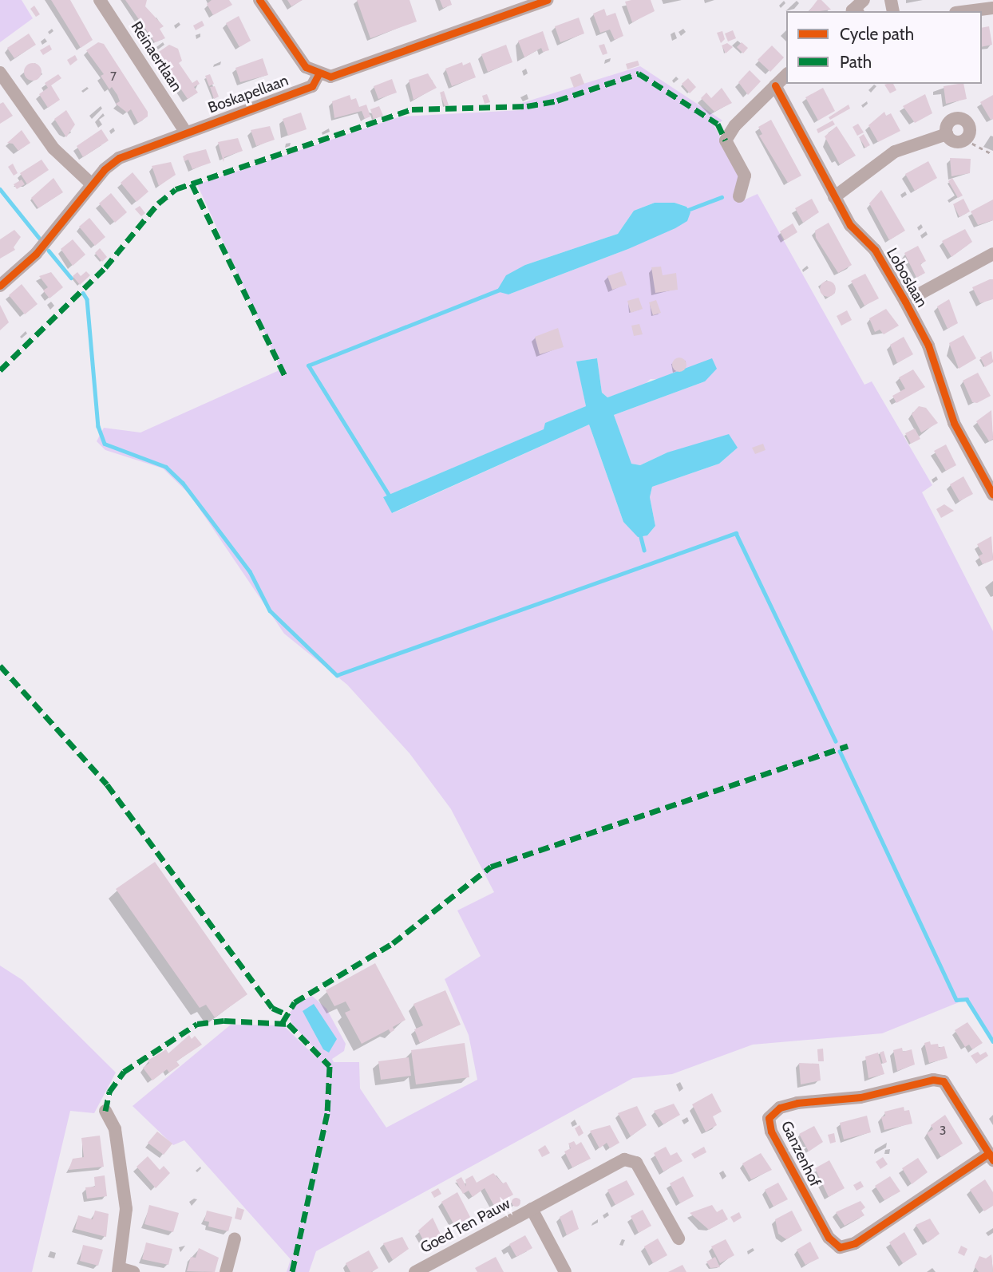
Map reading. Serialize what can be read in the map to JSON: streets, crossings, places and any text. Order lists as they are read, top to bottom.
{
  "streets": {
    "street": [
      "Reinaertlaan",
      "Boskapellaan",
      "Loboslaan",
      "Ganzenhof",
      "Goed Ten Pauw"
    ]
  },
  "crossings": [
    ["Reinaertlaan", "Boskapellaan"]
  ],
  "house_numbers": ["7", "3"],
  "legend": ["Cycle path", "Path"]
}
